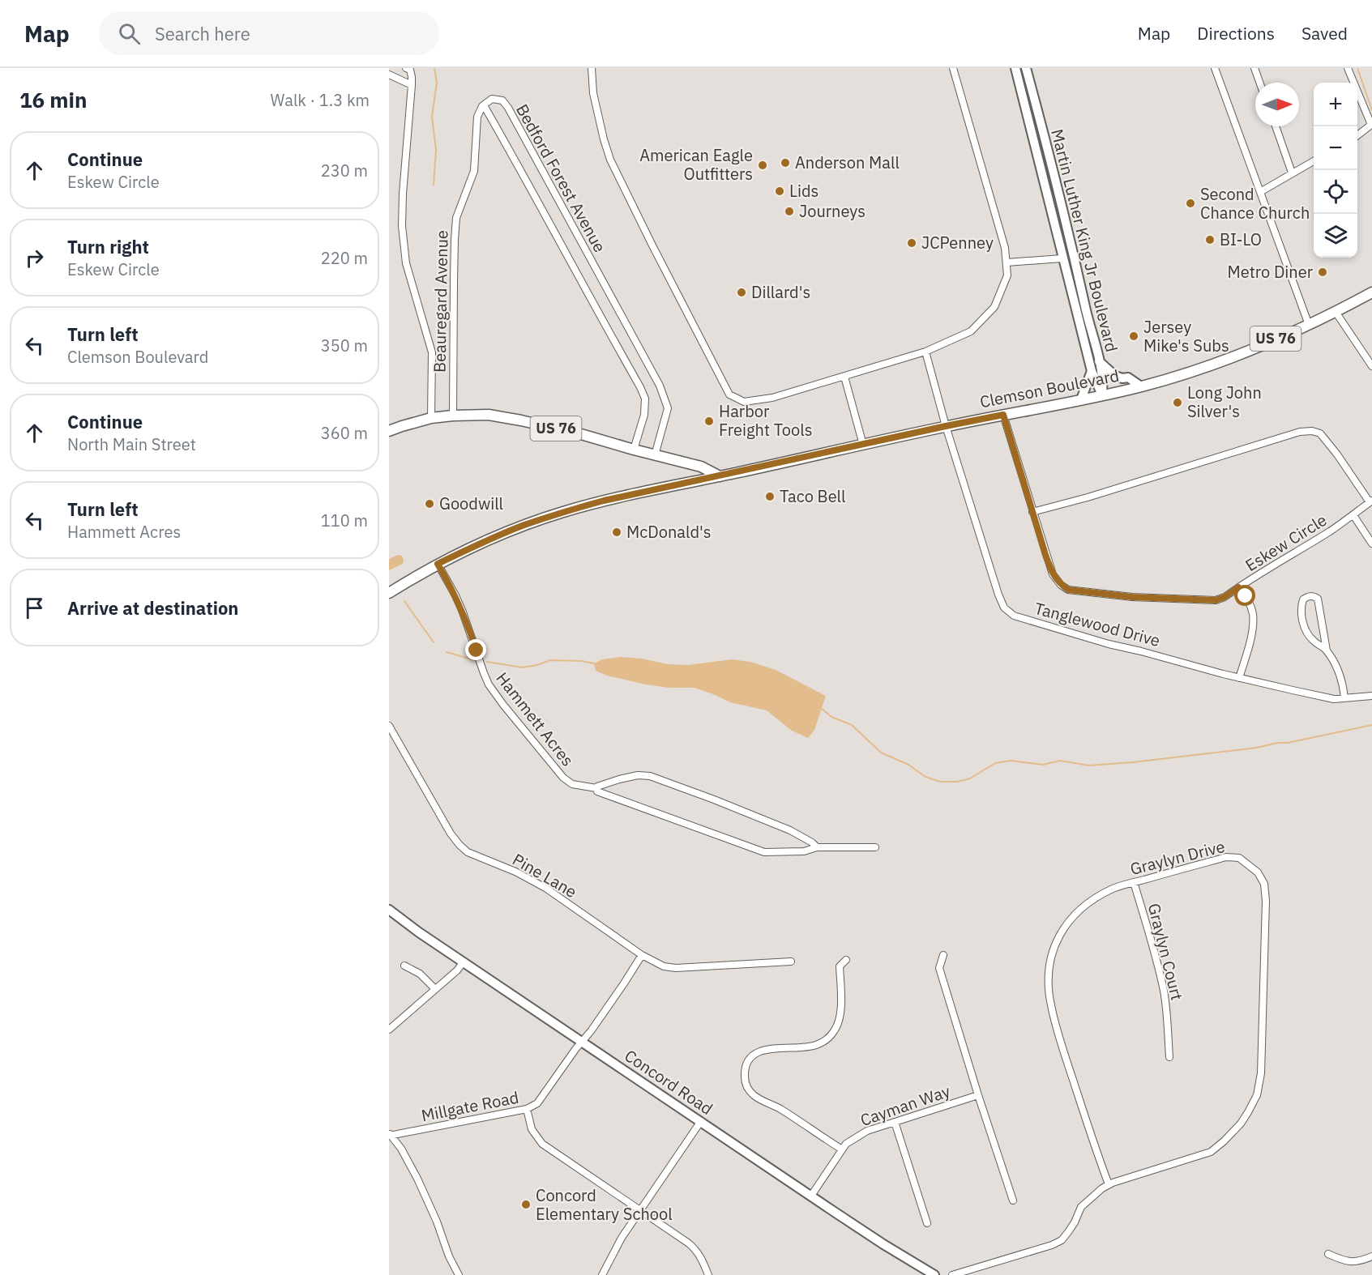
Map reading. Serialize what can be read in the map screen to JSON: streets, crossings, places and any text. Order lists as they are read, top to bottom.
{
  "streets": {
    "main road": ["US 76", "Clemson Boulevard"],
    "street": [
      "Bedford Forest Avenue",
      "Martin Luther King Jr Boulevard",
      "Beauregard Avenue",
      "Eskew Circle",
      "Tanglewood Drive",
      "Hammett Acres",
      "Graylyn Drive",
      "Pine Lane",
      "Graylyn Court",
      "Concord Road",
      "Cayman Way",
      "Millgate Road"
    ]
  },
  "crossings": [
    ["Bedford Forest Avenue", "Beauregard Avenue"],
    ["Bedford Forest Avenue", "US 76"],
    ["Martin Luther King Jr Boulevard", "Clemson Boulevard"],
    ["Beauregard Avenue", "US 76"],
    ["US 76", "Clemson Boulevard"],
    ["Clemson Boulevard", "Eskew Circle"],
    ["Clemson Boulevard", "Tanglewood Drive"],
    ["Clemson Boulevard", "Hammett Acres"],
    ["Graylyn Drive", "Graylyn Court"],
    ["Concord Road", "Cayman Way"],
    ["Concord Road", "Millgate Road"]
  ],
  "places": [
    "Anderson Mall",
    "American Eagle Outfitters",
    "Lids",
    "Second Chance Church",
    "Journeys",
    "BI-LO",
    "JCPenney",
    "Metro Diner",
    "Dillard's",
    "Jersey Mike's Subs",
    "Long John Silver's",
    "Harbor Freight Tools",
    "Taco Bell",
    "Goodwill",
    "McDonald's",
    "Concord Elementary School"
  ],
  "north": "right",
  "page": {
    "header": "Map",
    "search": "Search here",
    "nav": ["Map", "Directions", "Saved"],
    "heading": ["16 min", "Walk · 1.3 km"],
    "map_buttons": ["+", "−"],
    "list": [
      ["Continue", "Eskew Circle", "230 m"],
      ["Turn right", "Eskew Circle", "220 m"],
      ["Turn left", "Clemson Boulevard", "350 m"],
      ["Continue", "North Main Street", "360 m"],
      ["Turn left", "Hammett Acres", "110 m"],
      "Arrive at destination"
    ]
  }
}
